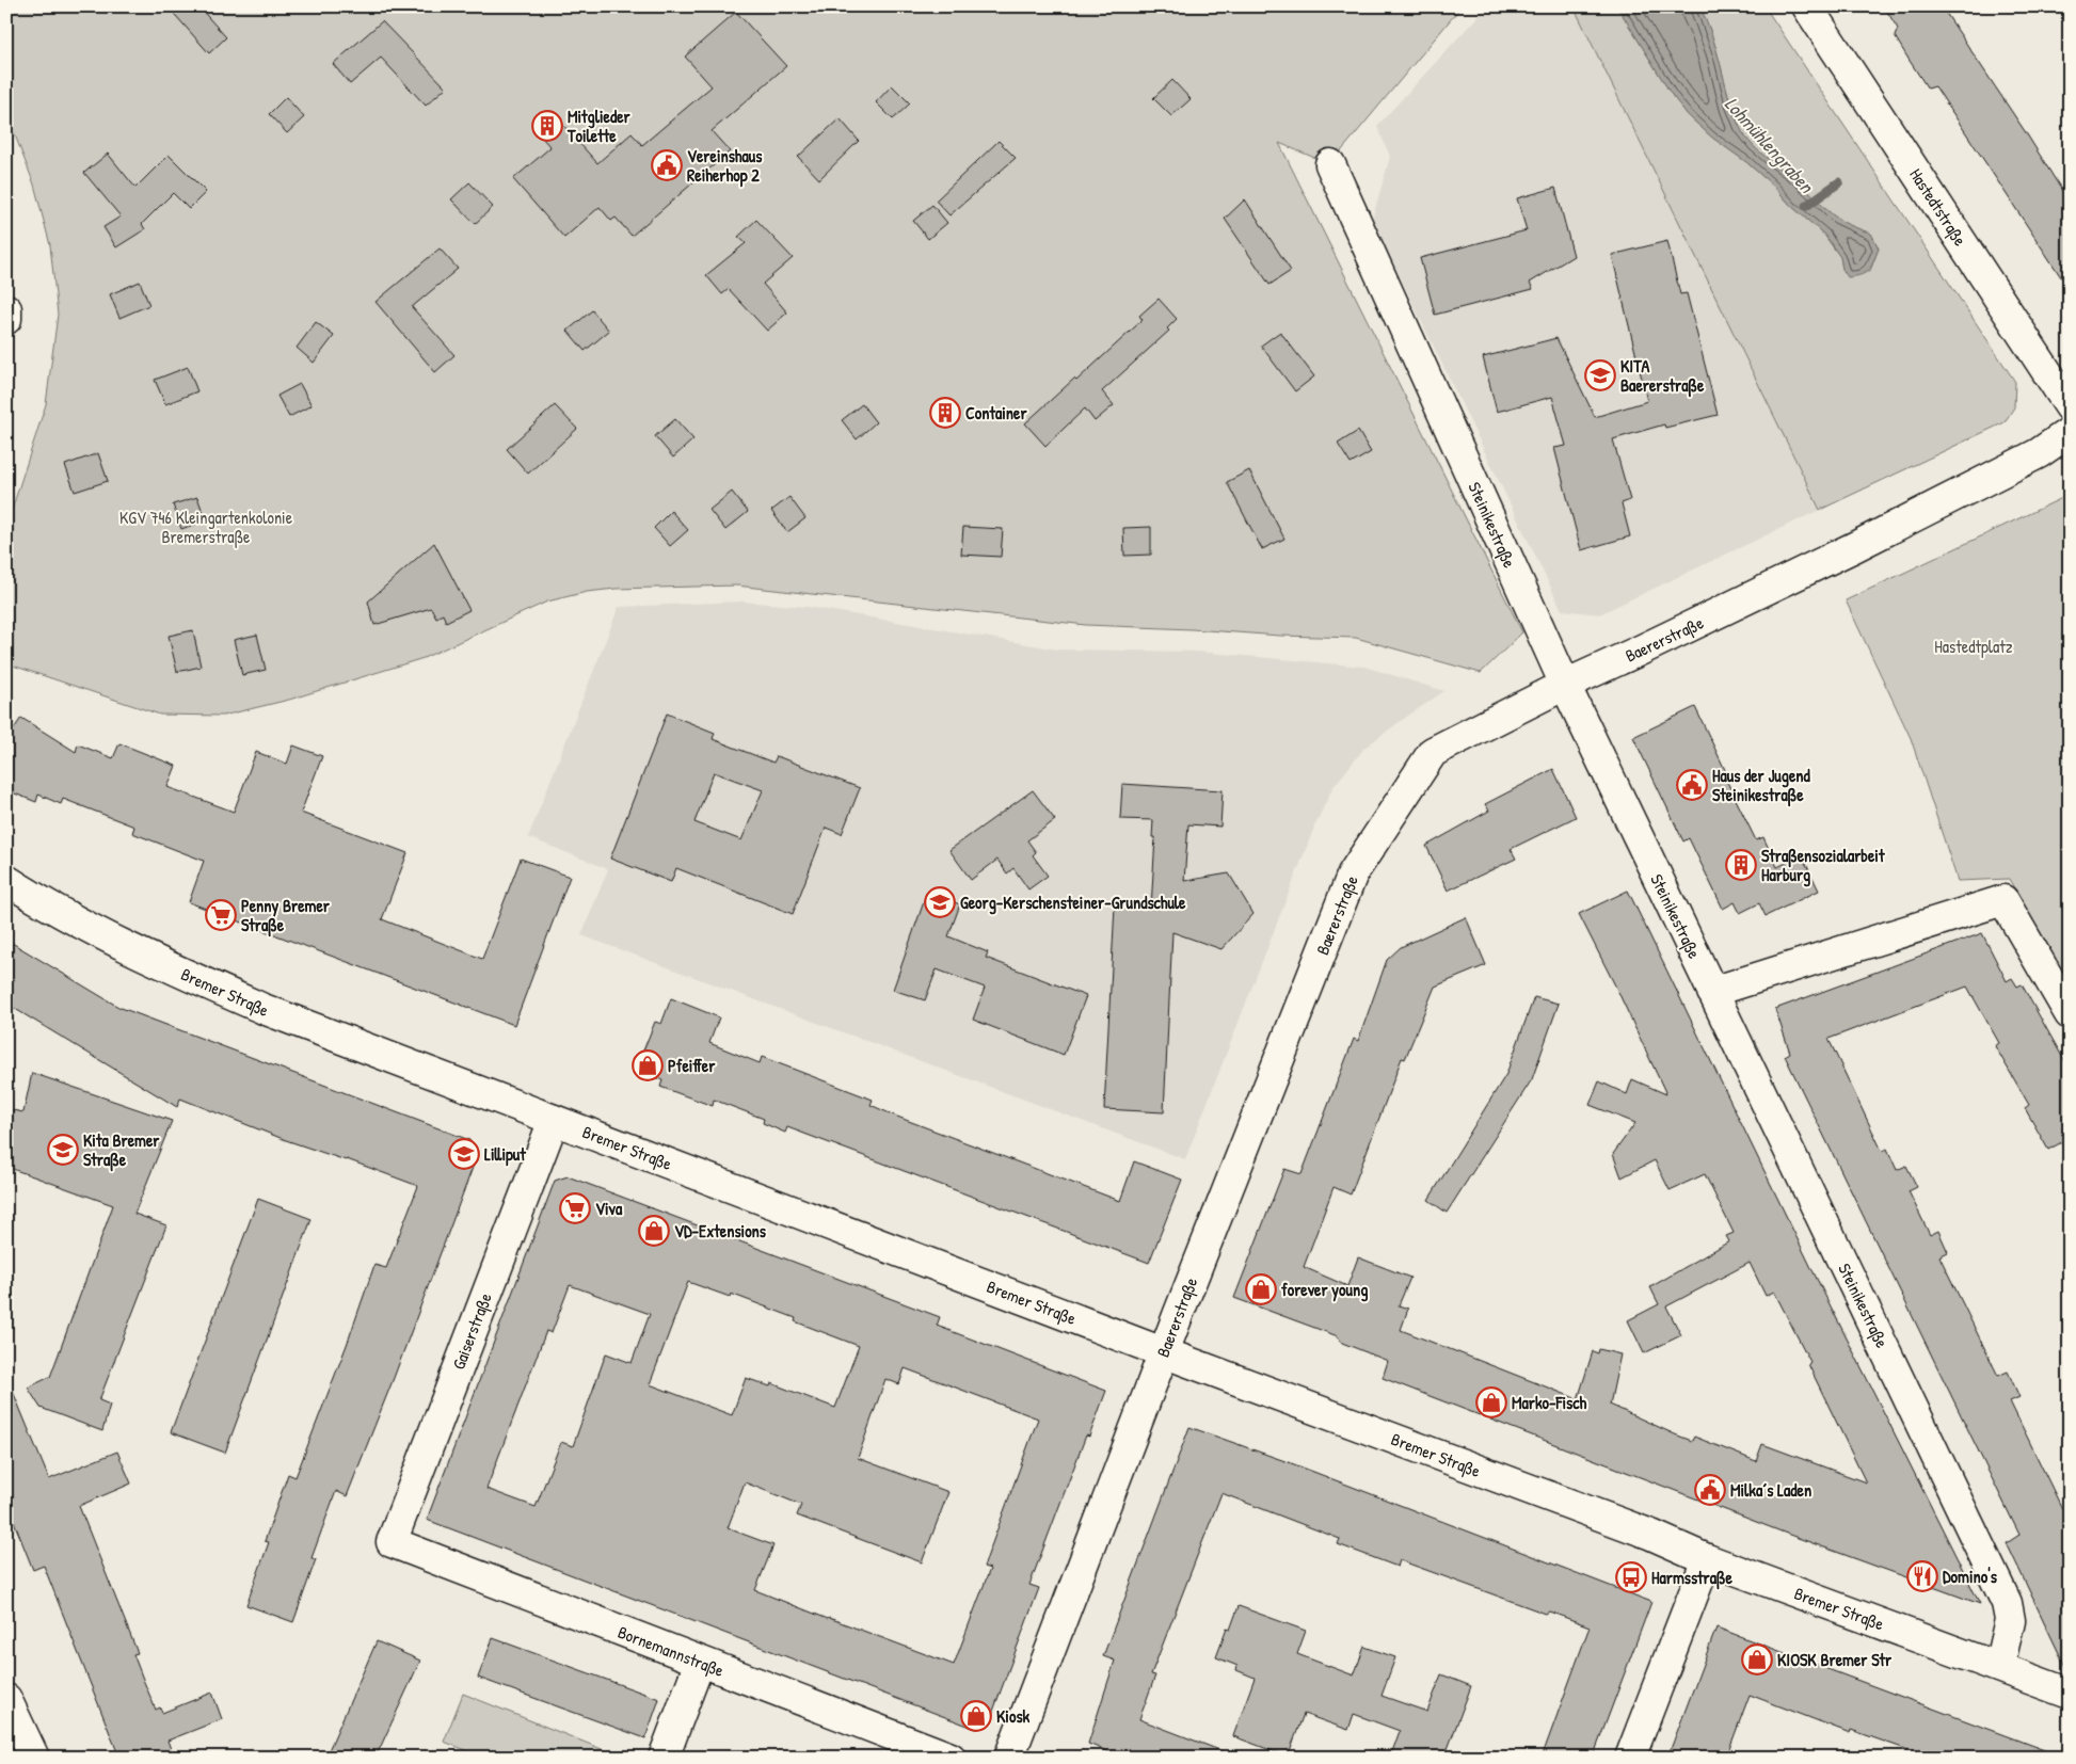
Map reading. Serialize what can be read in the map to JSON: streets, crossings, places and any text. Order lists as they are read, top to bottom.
{
  "streets": {
    "street": [
      "Hastedtstraße",
      "Steinikestraße",
      "Baererstraße",
      "Bremer Straße",
      "Gaiserstraße",
      "Bornemannstraße"
    ]
  },
  "crossings": [
    ["Steinikestraße", "Baererstraße"],
    ["Steinikestraße", "Bremer Straße"],
    ["Baererstraße", "Bremer Straße"],
    ["Bremer Straße", "Gaiserstraße"],
    ["Gaiserstraße", "Bornemannstraße"]
  ],
  "water": ["Lohmühlengraben"],
  "parks": ["KGV 746 Kleingartenkolonie Bremerstraße", "Hastedtplatz"],
  "places": {
    "building": ["Mitglieder Toilette", "Container", "Straßensozialarbeit Harburg"],
    "public building": ["Vereinshaus Reiherhop 2", "Haus der Jugend Steinikestraße", "Milka´s Laden"],
    "school or university": [
      "KITA Baererstraße",
      "Georg-Kerschensteiner-Grundschule",
      "Kita Bremer Straße",
      "Lilliput"
    ],
    "supermarket": ["Penny Bremer Straße", "Viva"],
    "shop": [
      "Pfeiffer",
      "VD-Extensions",
      "forever young",
      "Marko-Fisch",
      "KIOSK Bremer Str",
      "Kiosk"
    ],
    "restaurant": ["Domino's"],
    "bus stop": ["Harmsstraße"]
  }
}
